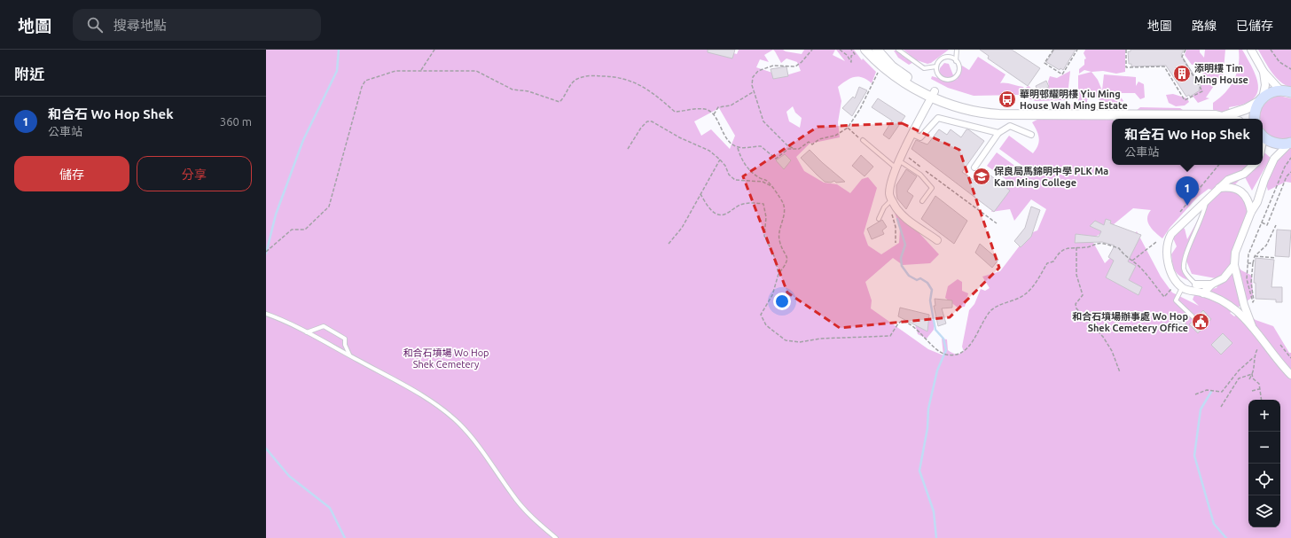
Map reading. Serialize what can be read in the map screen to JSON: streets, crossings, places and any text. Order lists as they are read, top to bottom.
{
  "parks": ["和合石墳場 Wo Hop Shek Cemetery"],
  "places": {
    "building": ["添明樓 Tim Ming House"],
    "bus stop": ["華明邨耀明樓 Yiu Ming House Wah Ming Estate"],
    "school or university": ["保良局馬錦明中學 PLK Ma Kam Ming College"],
    "public building": ["和合石墳場辦事處 Wo Hop Shek Cemetery Office"]
  },
  "page": {
    "header": "地圖",
    "search": "搜尋地點",
    "nav": ["地圖", "路線", "已儲存"],
    "heading": "附近",
    "list": [
      {
        "mark": "1",
        "name": "和合石 Wo Hop Shek",
        "note": "公車站",
        "value": "360 m"
      }
    ],
    "popup": ["和合石 Wo Hop Shek", "公車站"],
    "buttons": ["儲存", "分享"],
    "pins": "1",
    "map_buttons": ["+", "−"]
  }
}
